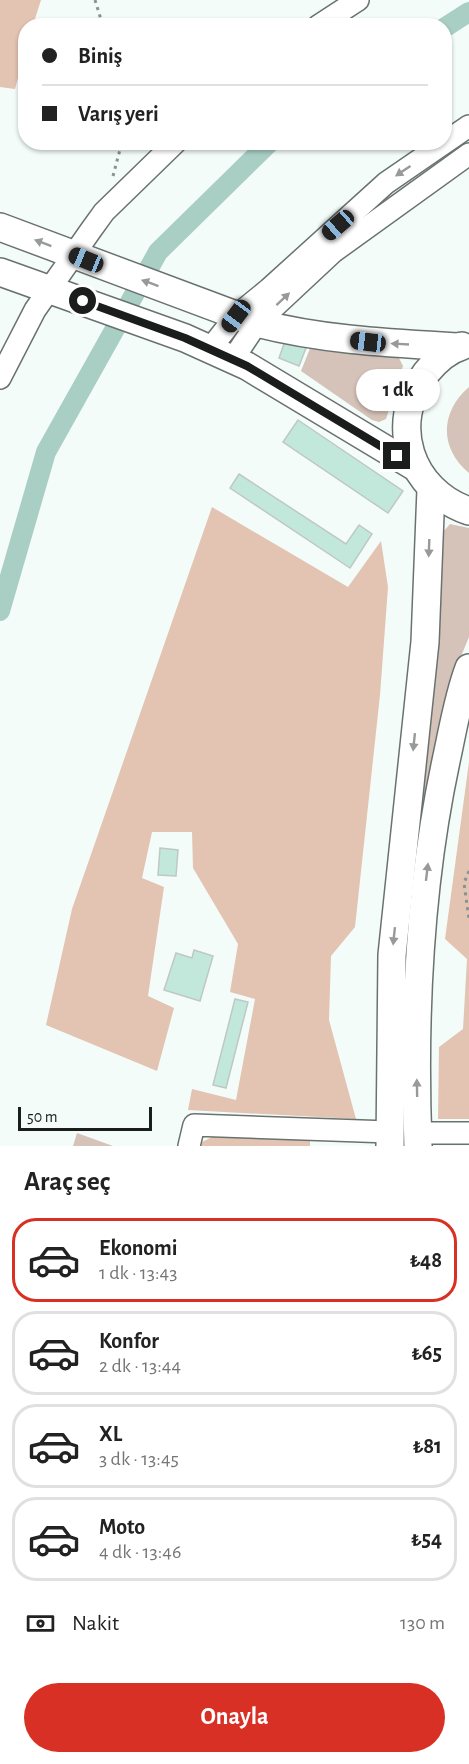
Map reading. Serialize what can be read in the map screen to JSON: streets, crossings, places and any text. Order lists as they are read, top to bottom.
{
  "scale_bar": "50 m",
  "page": {
    "banner": ["Biniş", "Varış yeri"],
    "bubble": "1 dk",
    "scale": "50 m",
    "heading": "Araç seç",
    "list": [
      {
        "name": "Ekonomi",
        "note": "1 dk · 13:43",
        "value": "₺48"
      },
      {
        "name": "Konfor",
        "note": "2 dk · 13:44",
        "value": "₺65"
      },
      {
        "name": "XL",
        "note": "3 dk · 13:45",
        "value": "₺81"
      },
      {
        "name": "Moto",
        "note": "4 dk · 13:46",
        "value": "₺54"
      }
    ],
    "pay": ["Nakit", "130 m"],
    "buttons": "Onayla"
  }
}
